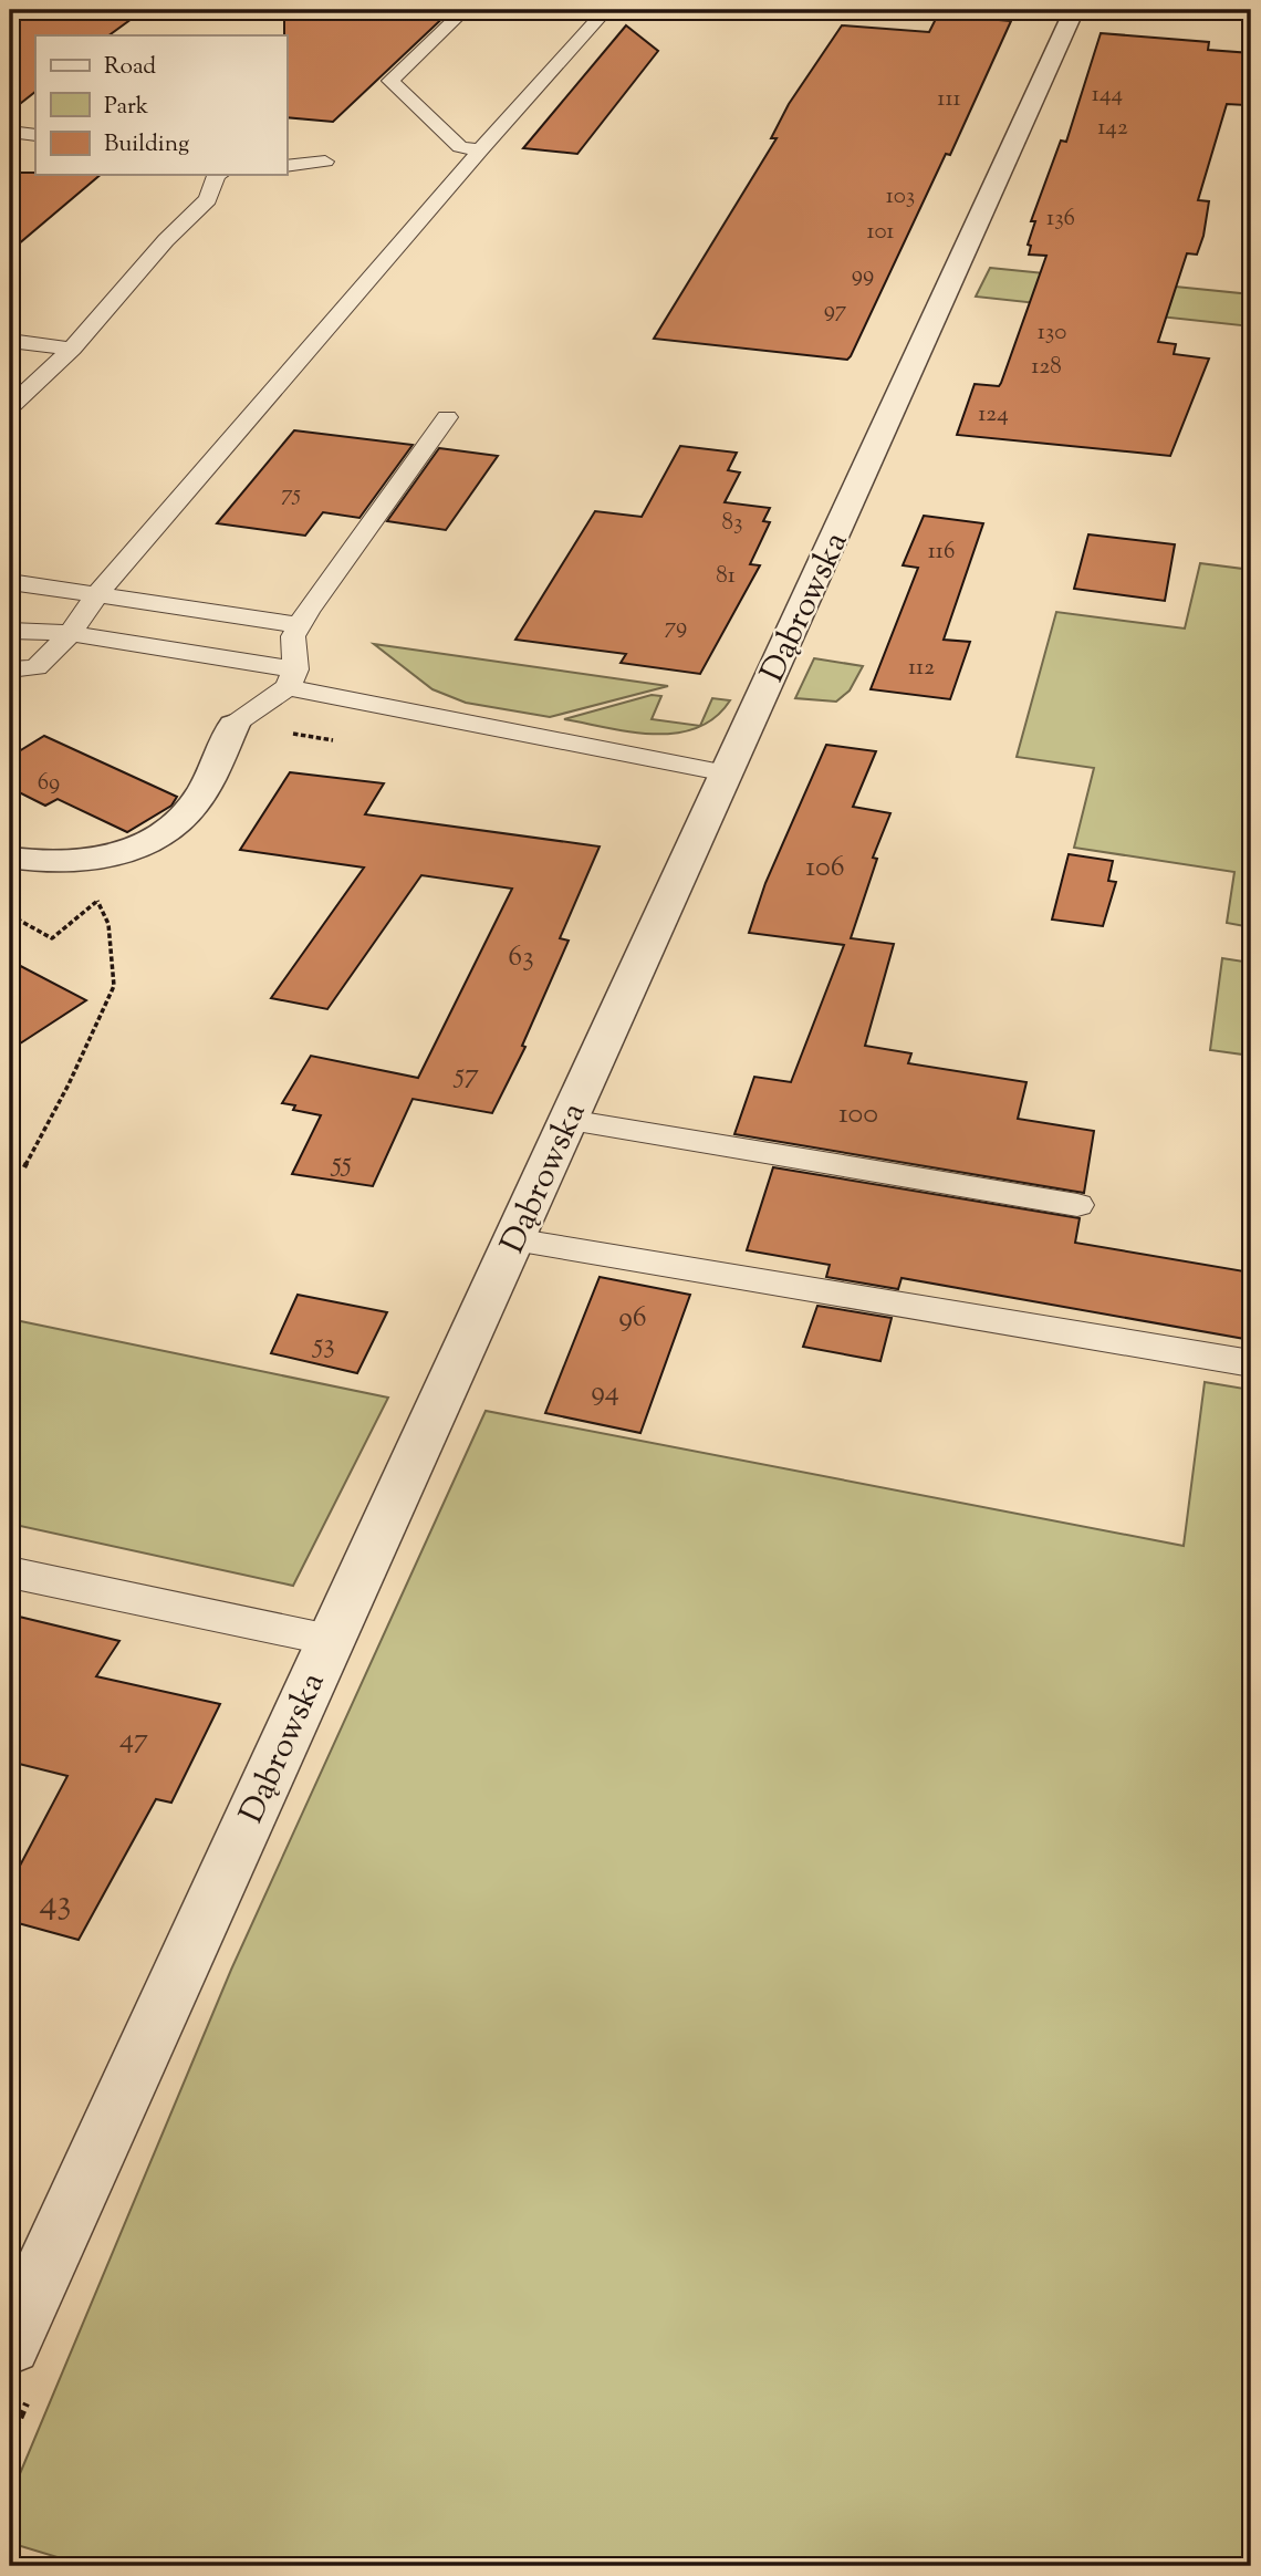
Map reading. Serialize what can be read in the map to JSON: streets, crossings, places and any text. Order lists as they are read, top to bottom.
{
  "streets": {
    "street": ["Dąbrowska"]
  },
  "house_numbers": [
    "144",
    "111",
    "142",
    "103",
    "136",
    "101",
    "99",
    "97",
    "130",
    "128",
    "124",
    "75",
    "83",
    "116",
    "81",
    "79",
    "112",
    "69",
    "106",
    "63",
    "57",
    "100",
    "55",
    "96",
    "53",
    "94",
    "47",
    "43"
  ],
  "legend": ["Road", "Park", "Building"]
}
